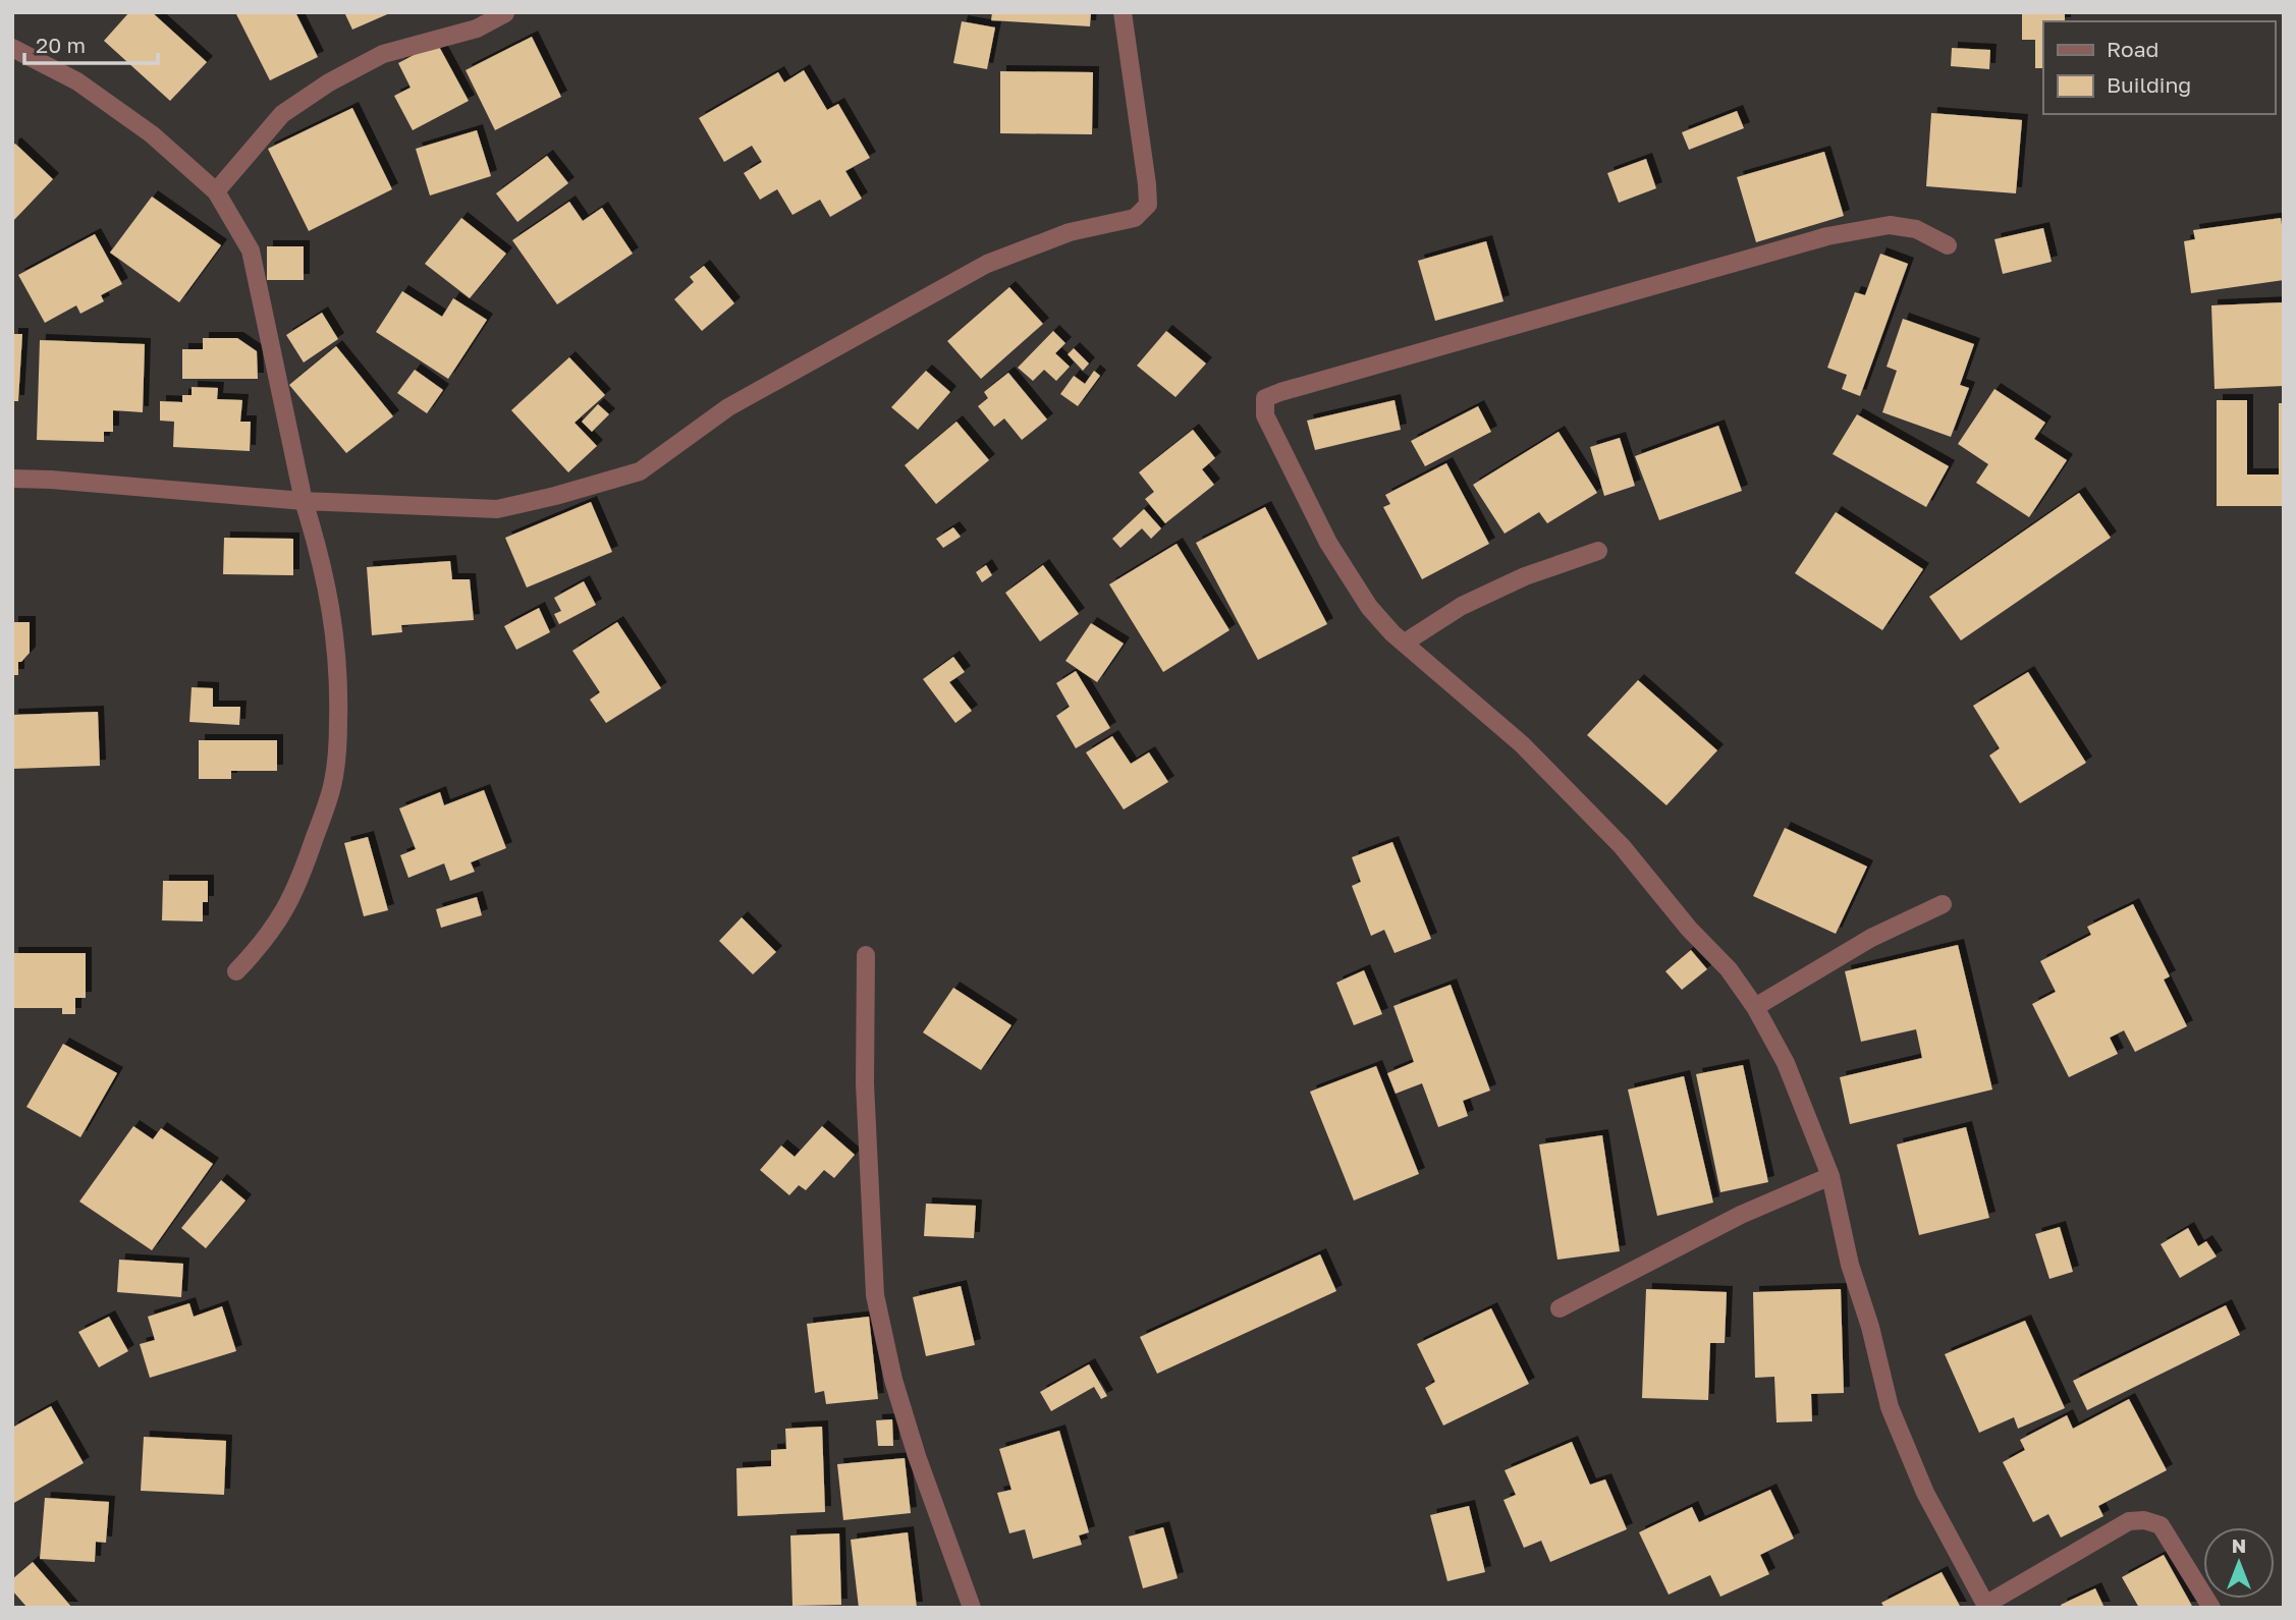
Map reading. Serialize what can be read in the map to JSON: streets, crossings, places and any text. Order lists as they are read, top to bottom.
{
  "legend": ["Road", "Building"],
  "scale_bar": "20 m",
  "north": "top"
}
